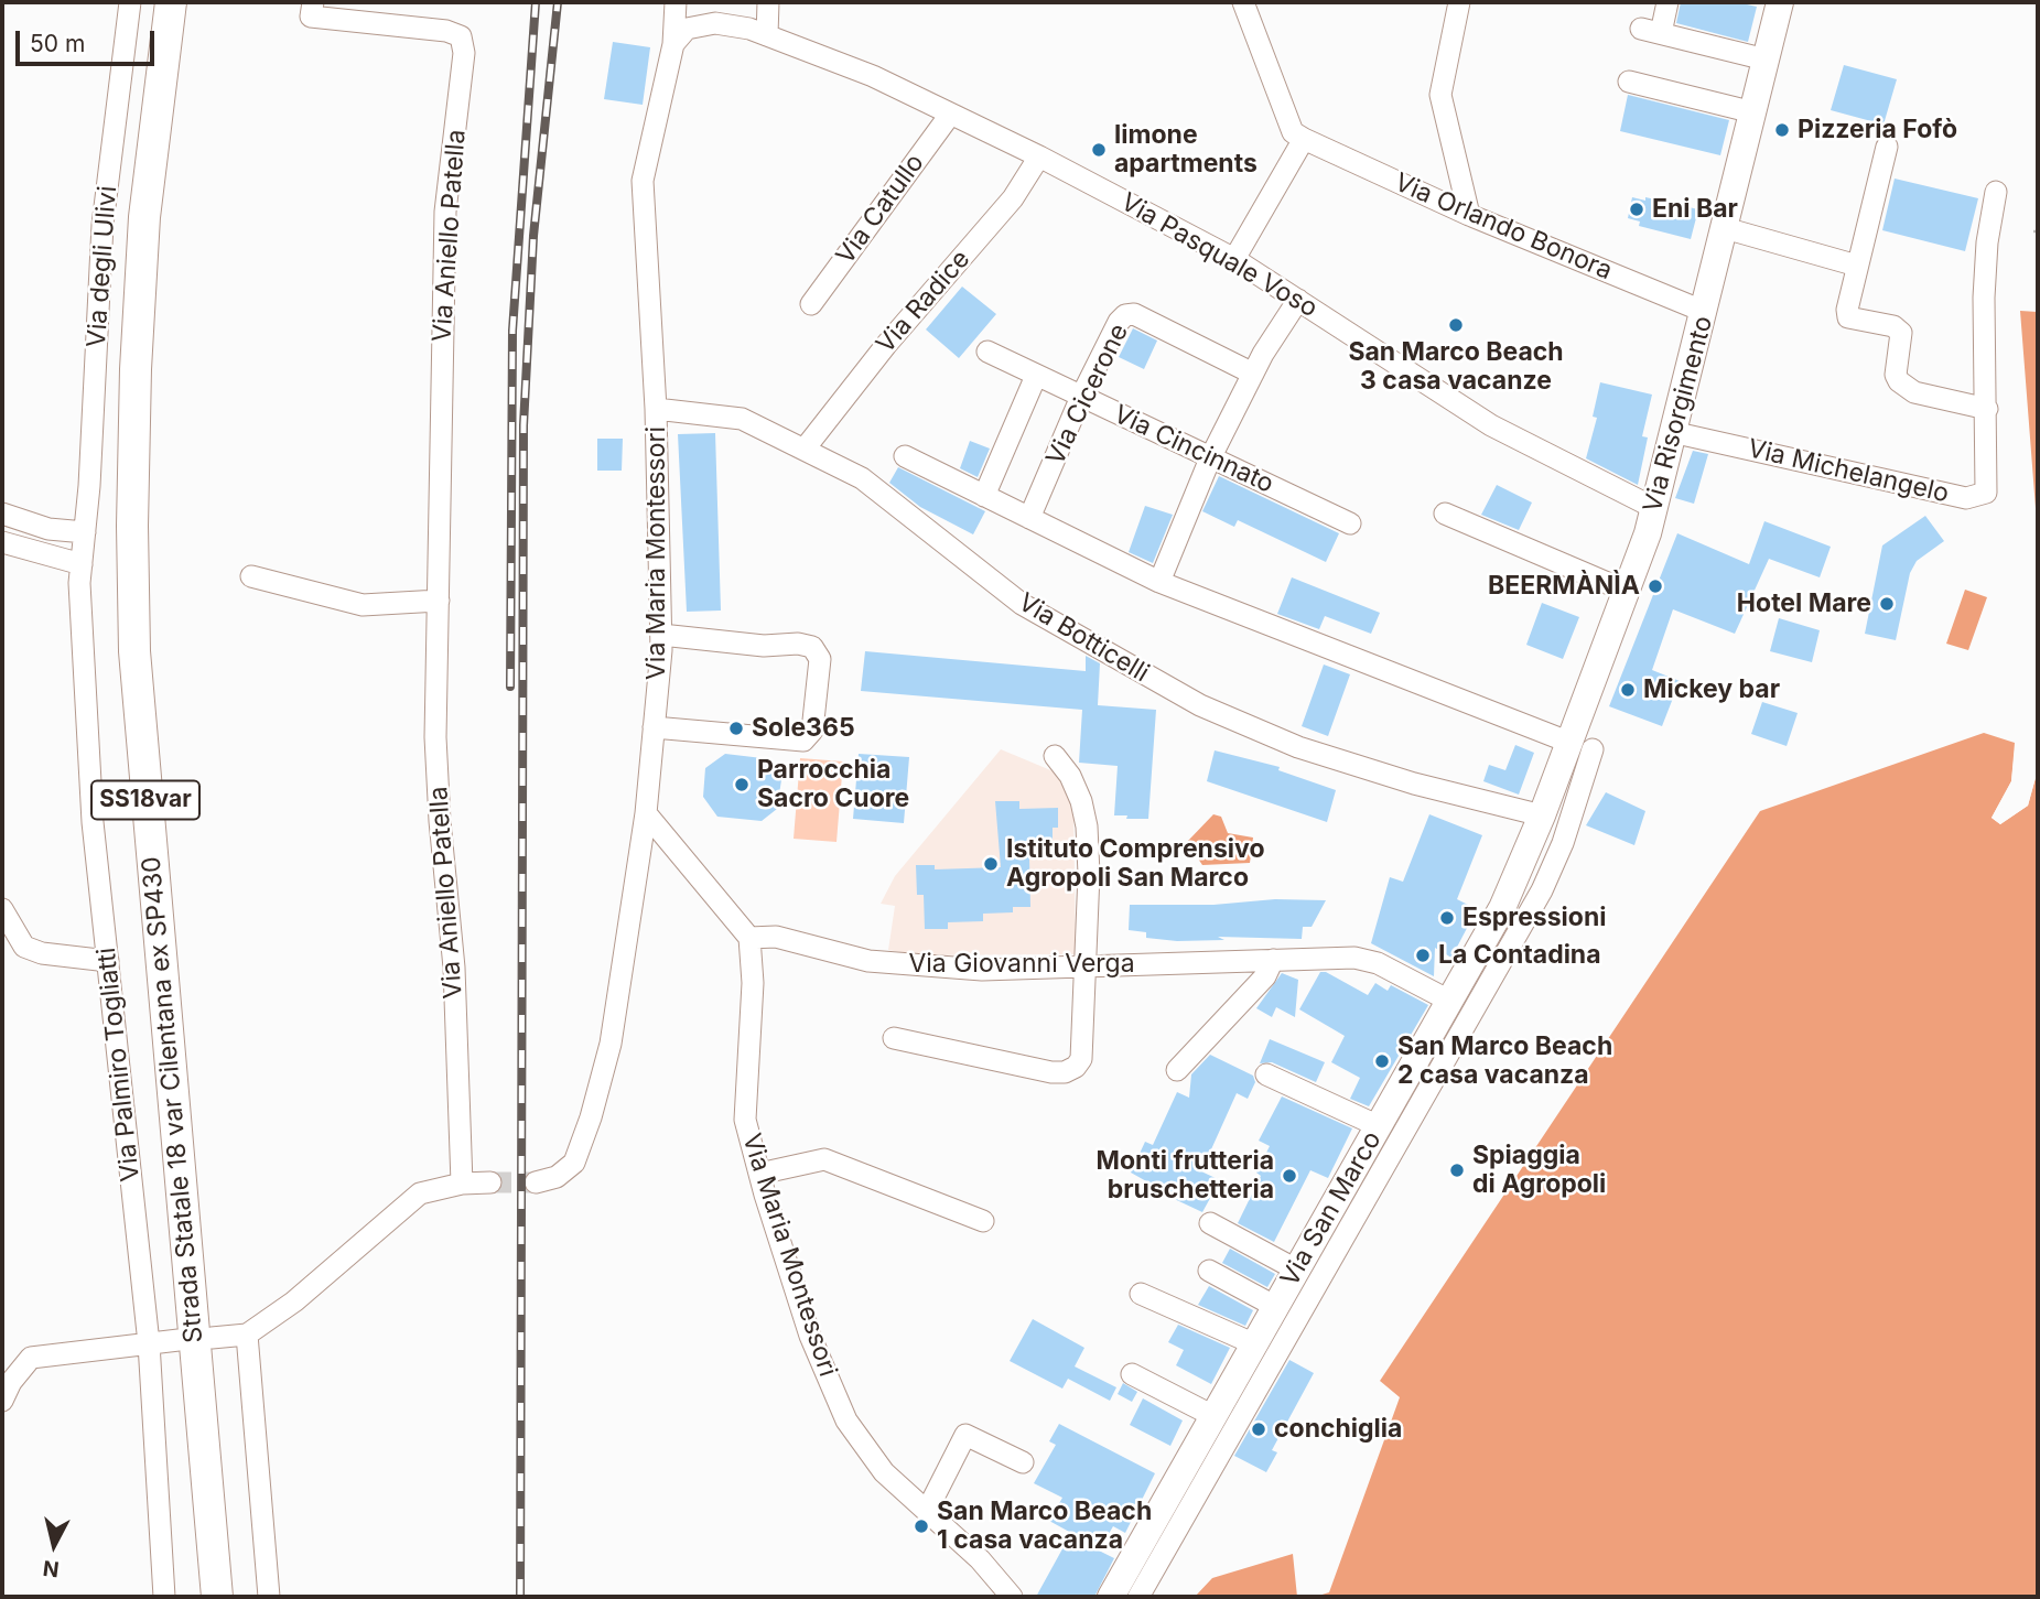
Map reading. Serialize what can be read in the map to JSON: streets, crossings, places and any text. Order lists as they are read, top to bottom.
{
  "streets": {
    "highway": ["SS18var", "Strada Statale 18 var Cilentana ex SP430"],
    "main road": ["Via Risorgimento", "Via San Marco"],
    "street": [
      "Via Catullo",
      "Via Orlando Bonora",
      "Via Aniello Patella",
      "Via Pasquale Voso",
      "Via degli Ulivi",
      "Via Radice",
      "Via Cicerone",
      "Via Cincinnato",
      "Via Michelangelo",
      "Via Maria Montessori",
      "Via Botticelli",
      "Via Giovanni Verga",
      "Via Palmiro Togliatti"
    ]
  },
  "crossings": [
    ["Via Catullo", "Via Pasquale Voso"],
    ["Via Orlando Bonora", "Via Risorgimento"],
    ["Via Pasquale Voso", "Via Radice"],
    ["Via Pasquale Voso", "Via Risorgimento"],
    ["Via degli Ulivi", "Via Palmiro Togliatti"],
    ["Via Radice", "Via Botticelli"],
    ["Via Cicerone", "Via Cincinnato"],
    ["Via Risorgimento", "Via Michelangelo"],
    ["Via Risorgimento", "Via Botticelli"],
    ["Via Risorgimento", "Via San Marco"],
    ["Via Maria Montessori", "Via Botticelli"],
    ["Via Maria Montessori", "Via Giovanni Verga"],
    ["Via Botticelli", "Via San Marco"],
    ["Via Giovanni Verga", "Via San Marco"]
  ],
  "places": [
    "Pizzeria Fofò",
    "limone apartments",
    "Eni Bar",
    "San Marco Beach 3 casa vacanze",
    "BEERMÀNÌA",
    "Hotel Mare",
    "Mickey bar",
    "Sole365",
    "Parrocchia Sacro Cuore",
    "Istituto Comprensivo Agropoli San Marco",
    "Espressioni",
    "La Contadina",
    "San Marco Beach 2 casa vacanza",
    "Spiaggia di Agropoli",
    "Monti frutteria bruschetteria",
    "conchiglia",
    "San Marco Beach 1 casa vacanza"
  ],
  "scale_bar": "50 m",
  "north": "bottom"
}
